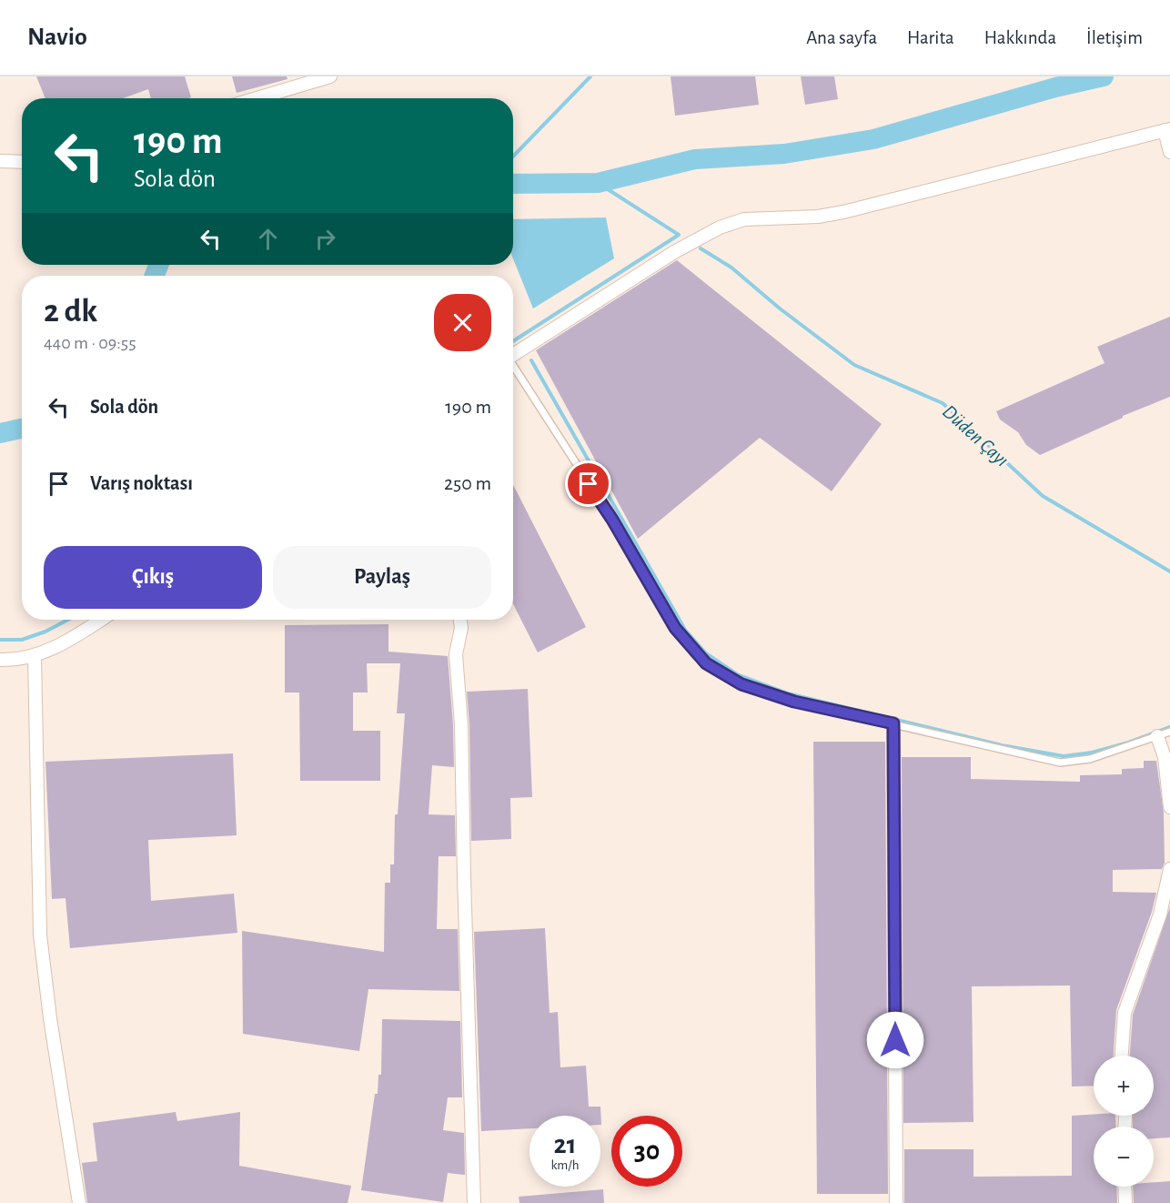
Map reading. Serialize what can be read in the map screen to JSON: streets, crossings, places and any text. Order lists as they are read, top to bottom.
{
  "water": ["Düden Çayı"],
  "page": {
    "header": "Navio",
    "nav": [
      "Ana sayfa",
      "Harita",
      "Hakkında",
      "İletişim"
    ],
    "turn": ["190 m", "Sola dön"],
    "heading": ["2 dk", "440 m · 09:55"],
    "list": [
      {
        "name": "Sola dön",
        "value": "190 m"
      },
      {
        "name": "Varış noktası",
        "value": "250 m"
      }
    ],
    "buttons": ["Çıkış", "Paylaş"],
    "map_buttons": ["+", "−"],
    "speed": "21 km/h",
    "limit": "30"
  }
}
